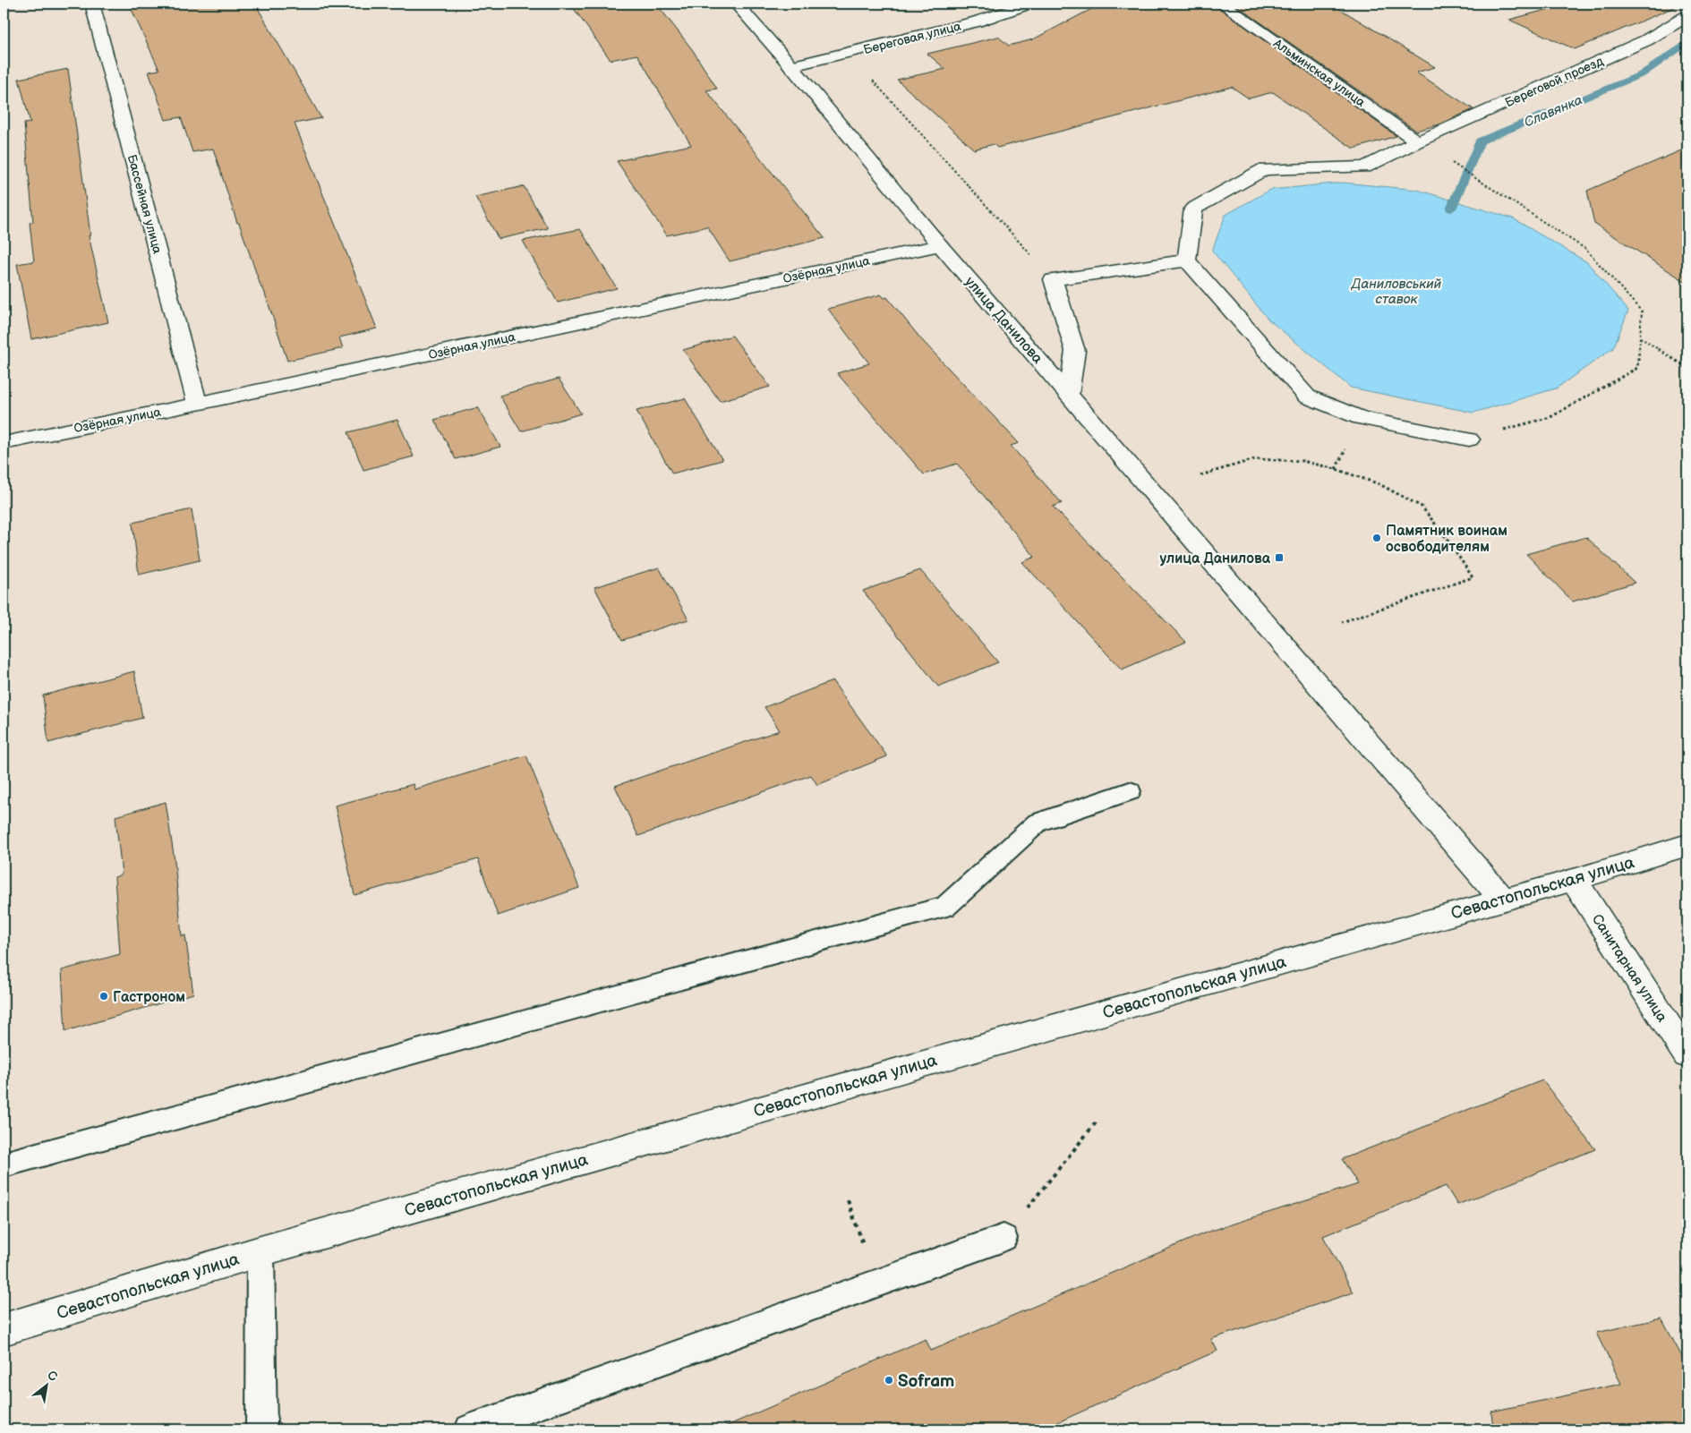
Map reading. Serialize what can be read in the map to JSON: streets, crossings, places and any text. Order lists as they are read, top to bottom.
{
  "streets": {
    "street": [
      "Береговая улица",
      "Альминская улица",
      "Береговой проезд",
      "Бассейная улица",
      "Озёрная улица",
      "улица Данилова",
      "Севастопольская улица",
      "Санитарная улица"
    ]
  },
  "crossings": [
    ["Береговая улица", "улица Данилова"],
    ["Альминская улица", "Береговой проезд"],
    ["Бассейная улица", "Озёрная улица"],
    ["Озёрная улица", "улица Данилова"],
    ["улица Данилова", "Севастопольская улица"],
    ["Севастопольская улица", "Санитарная улица"]
  ],
  "water": ["Славянка", "Даниловський ставок"],
  "places": {
    "other": ["Памятник воинам освободителям", "Гастроном", "Sofram"],
    "transit": ["улица Данилова"]
  },
  "north": "top right"
}
